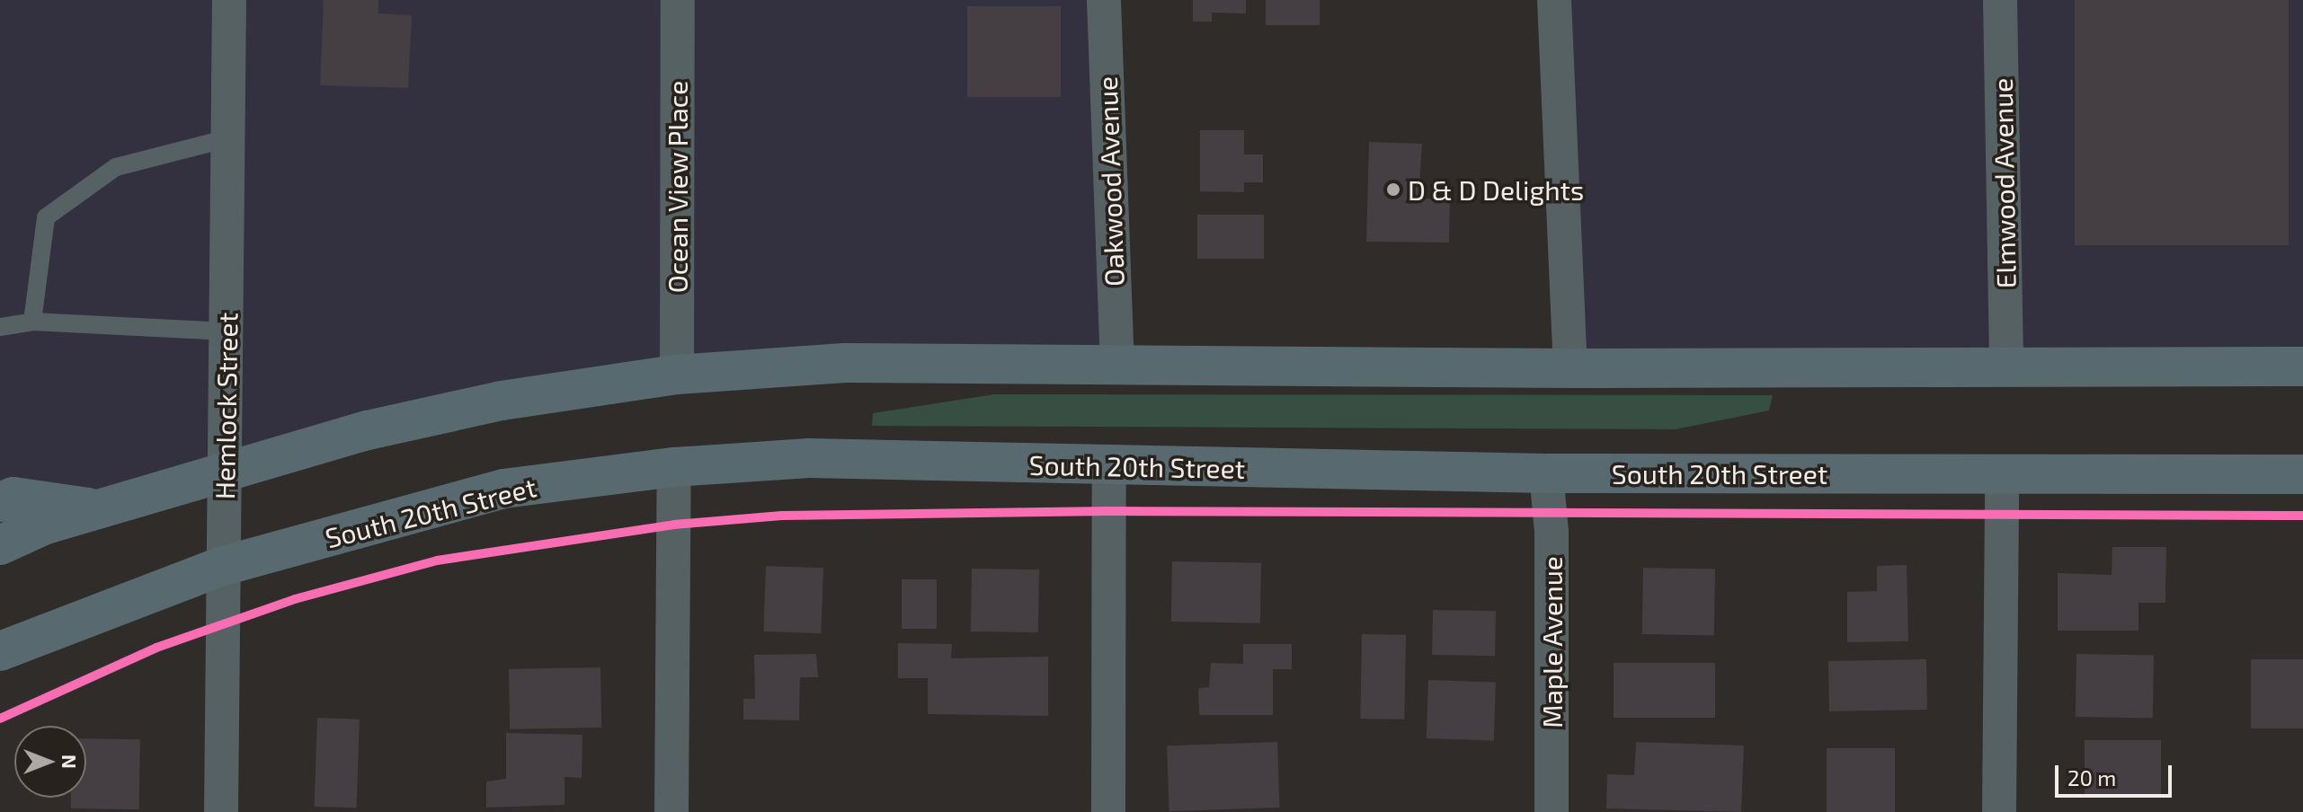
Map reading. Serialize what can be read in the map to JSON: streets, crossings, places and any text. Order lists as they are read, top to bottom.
{
  "streets": {
    "main road": ["South 20th Street"],
    "street": [
      "Oakwood Avenue",
      "Elmwood Avenue",
      "Ocean View Place",
      "Hemlock Street",
      "Maple Avenue"
    ]
  },
  "crossings": [
    ["Hemlock Street", "South 20th Street"],
    ["South 20th Street", "Maple Avenue"]
  ],
  "places": ["D & D Delights"],
  "scale_bar": "20 m",
  "north": "right"
}
